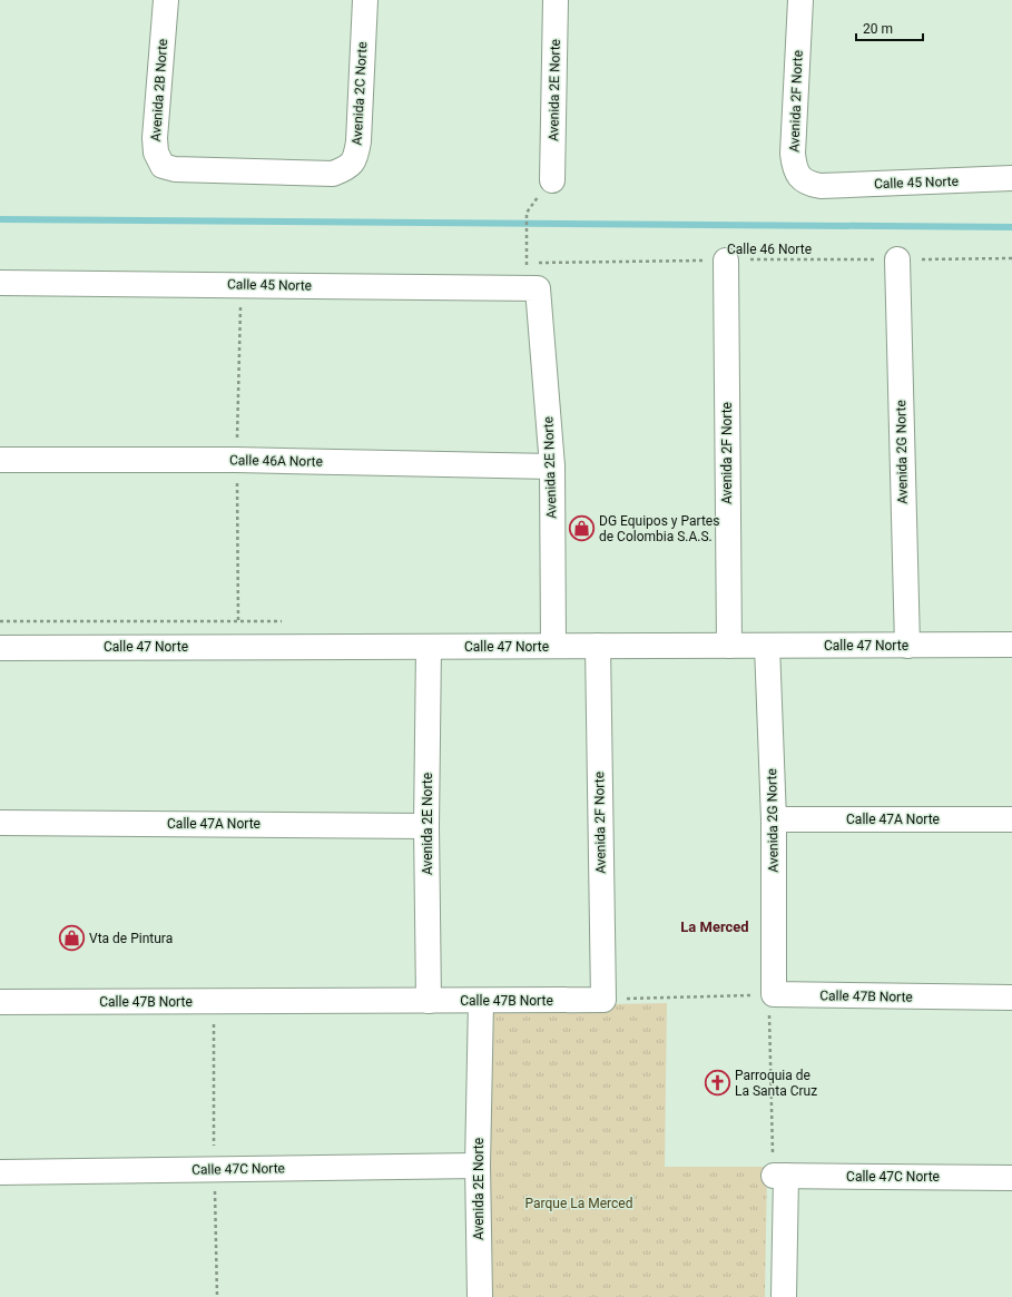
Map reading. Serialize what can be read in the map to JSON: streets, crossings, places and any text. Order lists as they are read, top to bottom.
{
  "streets": {
    "street": [
      "Avenida 2B Norte",
      "Avenida 2E Norte",
      "Avenida 2C Norte",
      "Avenida 2F Norte",
      "Calle 45 Norte",
      "Avenida 2G Norte",
      "Calle 46A Norte",
      "Calle 47 Norte",
      "Calle 47A Norte",
      "Calle 47B Norte",
      "Calle 47C Norte"
    ],
    "path": ["Calle 46 Norte"]
  },
  "crossings": [
    ["Avenida 2B Norte", "Avenida 2C Norte"],
    ["Avenida 2E Norte", "Calle 45 Norte"],
    ["Avenida 2E Norte", "Calle 46A Norte"],
    ["Avenida 2E Norte", "Calle 47 Norte"],
    ["Avenida 2E Norte", "Calle 47A Norte"],
    ["Avenida 2E Norte", "Calle 47B Norte"],
    ["Avenida 2E Norte", "Calle 47C Norte"],
    ["Avenida 2F Norte", "Calle 45 Norte"],
    ["Avenida 2F Norte", "Calle 46 Norte"],
    ["Avenida 2F Norte", "Calle 47 Norte"],
    ["Avenida 2F Norte", "Calle 47B Norte"],
    ["Calle 46 Norte", "Avenida 2G Norte"],
    ["Avenida 2G Norte", "Calle 47 Norte"],
    ["Avenida 2G Norte", "Calle 47A Norte"],
    ["Avenida 2G Norte", "Calle 47B Norte"]
  ],
  "districts": ["La Merced"],
  "parks": ["Parque La Merced"],
  "places": {
    "shop": ["DG Equipos y Partes de Colombia S.A.S.", "Vta de Pintura"],
    "church": ["Parroquia de La Santa Cruz"]
  },
  "scale_bar": "20 m"
}
